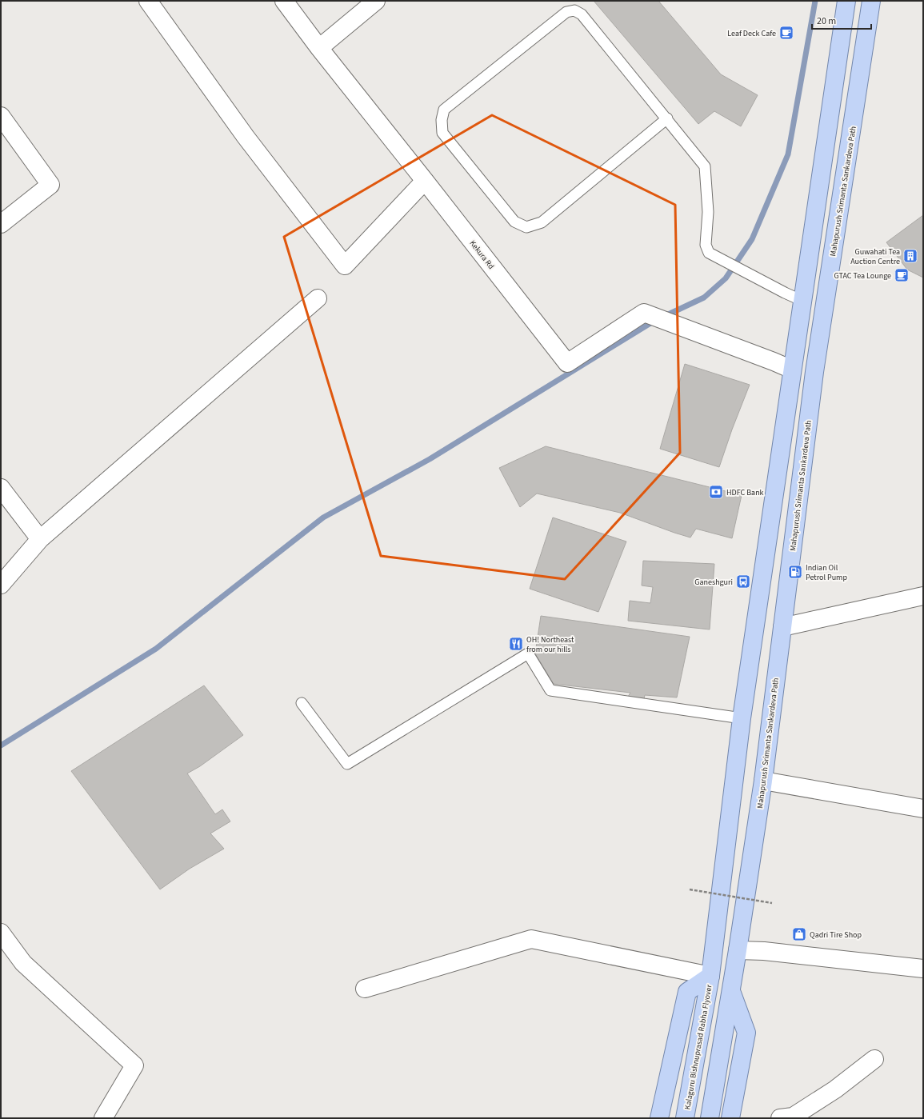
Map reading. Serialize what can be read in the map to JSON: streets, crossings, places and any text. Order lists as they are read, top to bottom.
{
  "streets": {
    "main road": ["Mahapurush Srimanta Sankardeva Path", "Kalaguru Bishnuprasad Rabha Flyover"],
    "street": ["Kekura Rd"]
  },
  "places": {
    "cafe": ["Leaf Deck Cafe", "GTAC Tea Lounge"],
    "building": ["Guwahati Tea Auction Centre"],
    "bank": ["HDFC Bank"],
    "fuel station": ["Indian Oil Petrol Pump"],
    "bus stop": ["Ganeshguri"],
    "restaurant": ["OH! Northeast from our hills"],
    "shop": ["Qadri Tire Shop"]
  },
  "scale_bar": "20 m"
}
